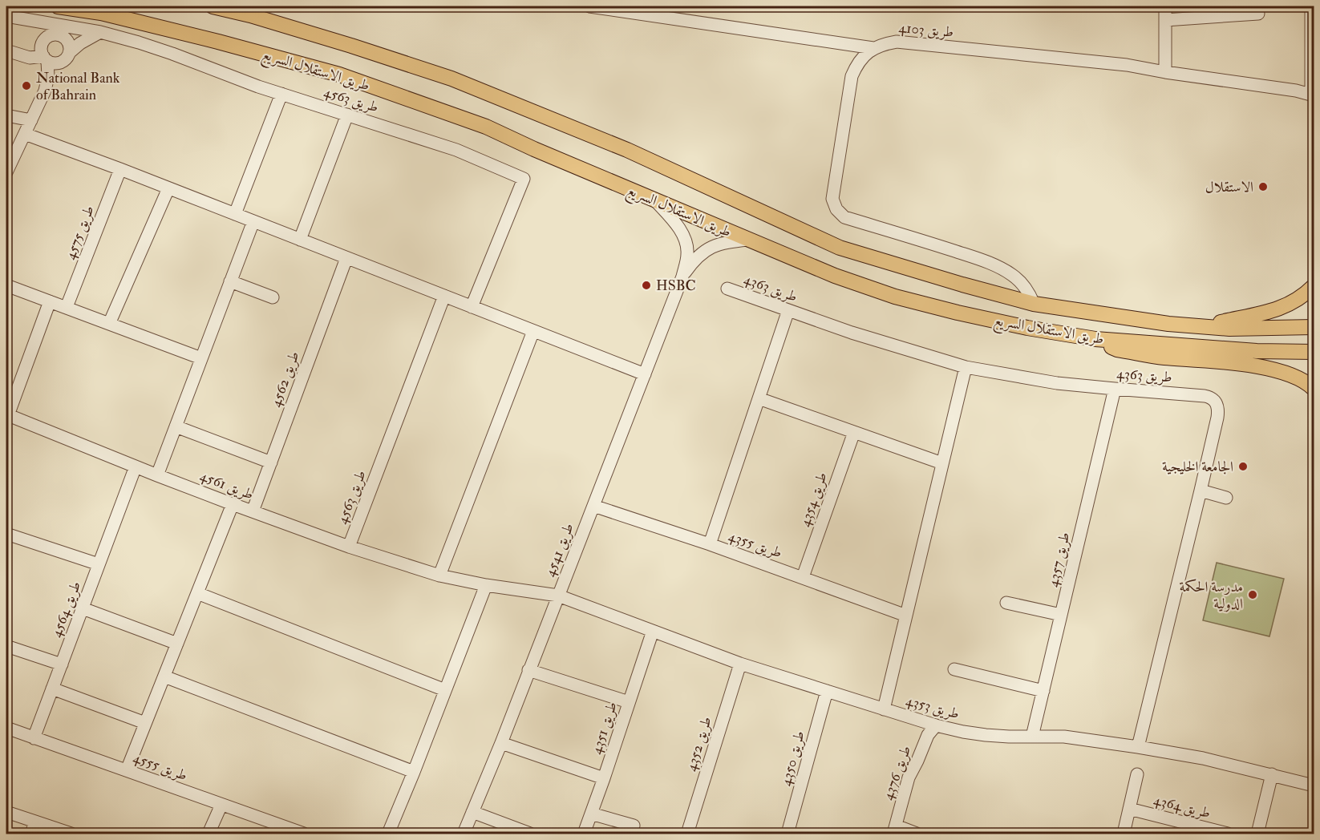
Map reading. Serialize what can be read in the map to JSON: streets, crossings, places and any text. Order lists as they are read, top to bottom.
{
  "streets": {
    "main road": ["طريق الاستقلال السريع"],
    "street": [
      "طريق 4103",
      "طريق 4563",
      "طريق 4575",
      "طريق 4363",
      "طريق 4562",
      "طريق 4561",
      "طريق 4354",
      "طريق 4355",
      "طريق 4541",
      "طريق 4357",
      "طريق 4564",
      "طريق 4353",
      "طريق 4351",
      "طريق 4352",
      "طريق 4350",
      "طريق 4555",
      "طريق 4376",
      "طريق 4364"
    ]
  },
  "crossings": [
    ["طريق 4103", "طريق الاستقلال السريع"],
    ["طريق 4563", "طريق 4561"],
    ["طريق 4363", "طريق 4357"],
    ["طريق 4363", "طريق 4353"],
    ["طريق 4562", "طريق 4561"],
    ["طريق 4561", "طريق 4541"],
    ["طريق 4561", "طريق 4564"],
    ["طريق 4561", "طريق 4353"],
    ["طريق 4354", "طريق 4355"],
    ["طريق 4355", "طريق 4541"],
    ["طريق 4541", "طريق 4353"],
    ["طريق 4357", "طريق 4353"],
    ["طريق 4564", "طريق 4555"],
    ["طريق 4353", "طريق 4351"],
    ["طريق 4353", "طريق 4352"],
    ["طريق 4353", "طريق 4350"],
    ["طريق 4353", "طريق 4376"]
  ],
  "places": [
    "National Bank of Bahrain",
    "الاستقلال",
    "HSBC",
    "الجامعة الخليجية",
    "مدرسة الحكمة الدولية"
  ]
}
